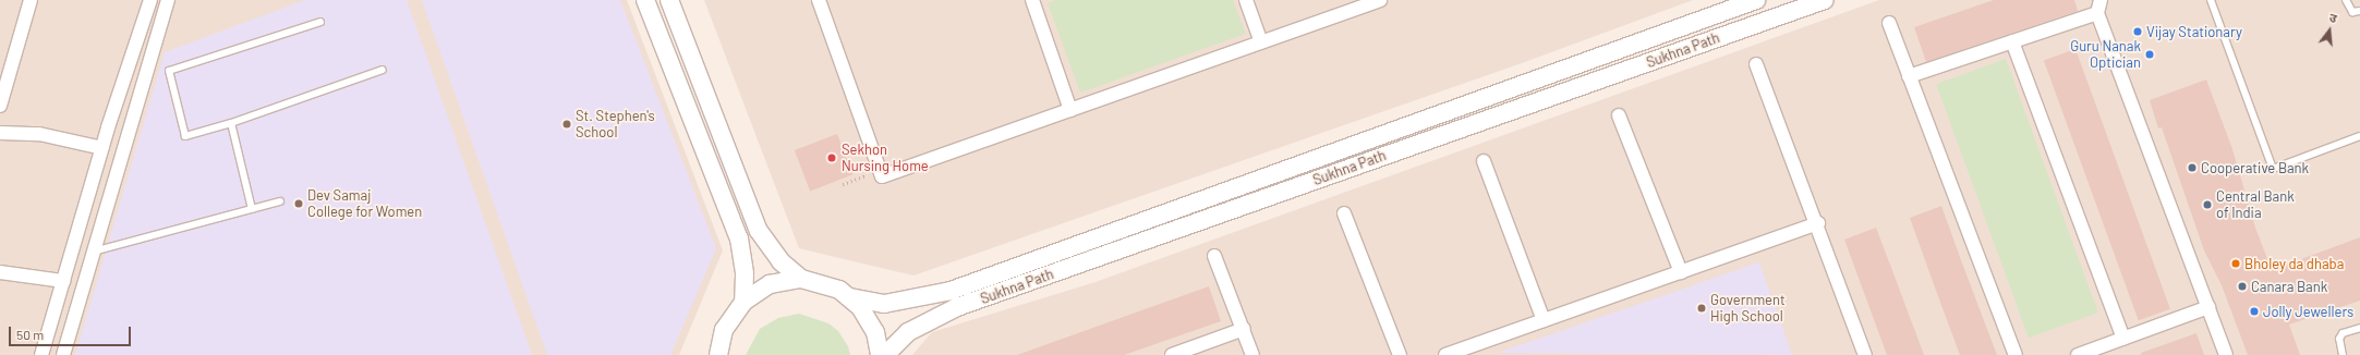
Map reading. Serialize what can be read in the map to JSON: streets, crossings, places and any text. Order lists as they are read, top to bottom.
{
  "streets": {
    "main road": ["Sukhna Path"]
  },
  "places": [
    "Vijay Stationary",
    "Guru Nanak Optician",
    "St. Stephen's School",
    "Sekhon Nursing Home",
    "Cooperative Bank",
    "Dev Samaj College for Women",
    "Central Bank of India",
    "Bholey da dhaba",
    "Canara Bank",
    "Government High School",
    "Jolly Jewellers"
  ],
  "scale_bar": "50 m",
  "north": "top"
}
